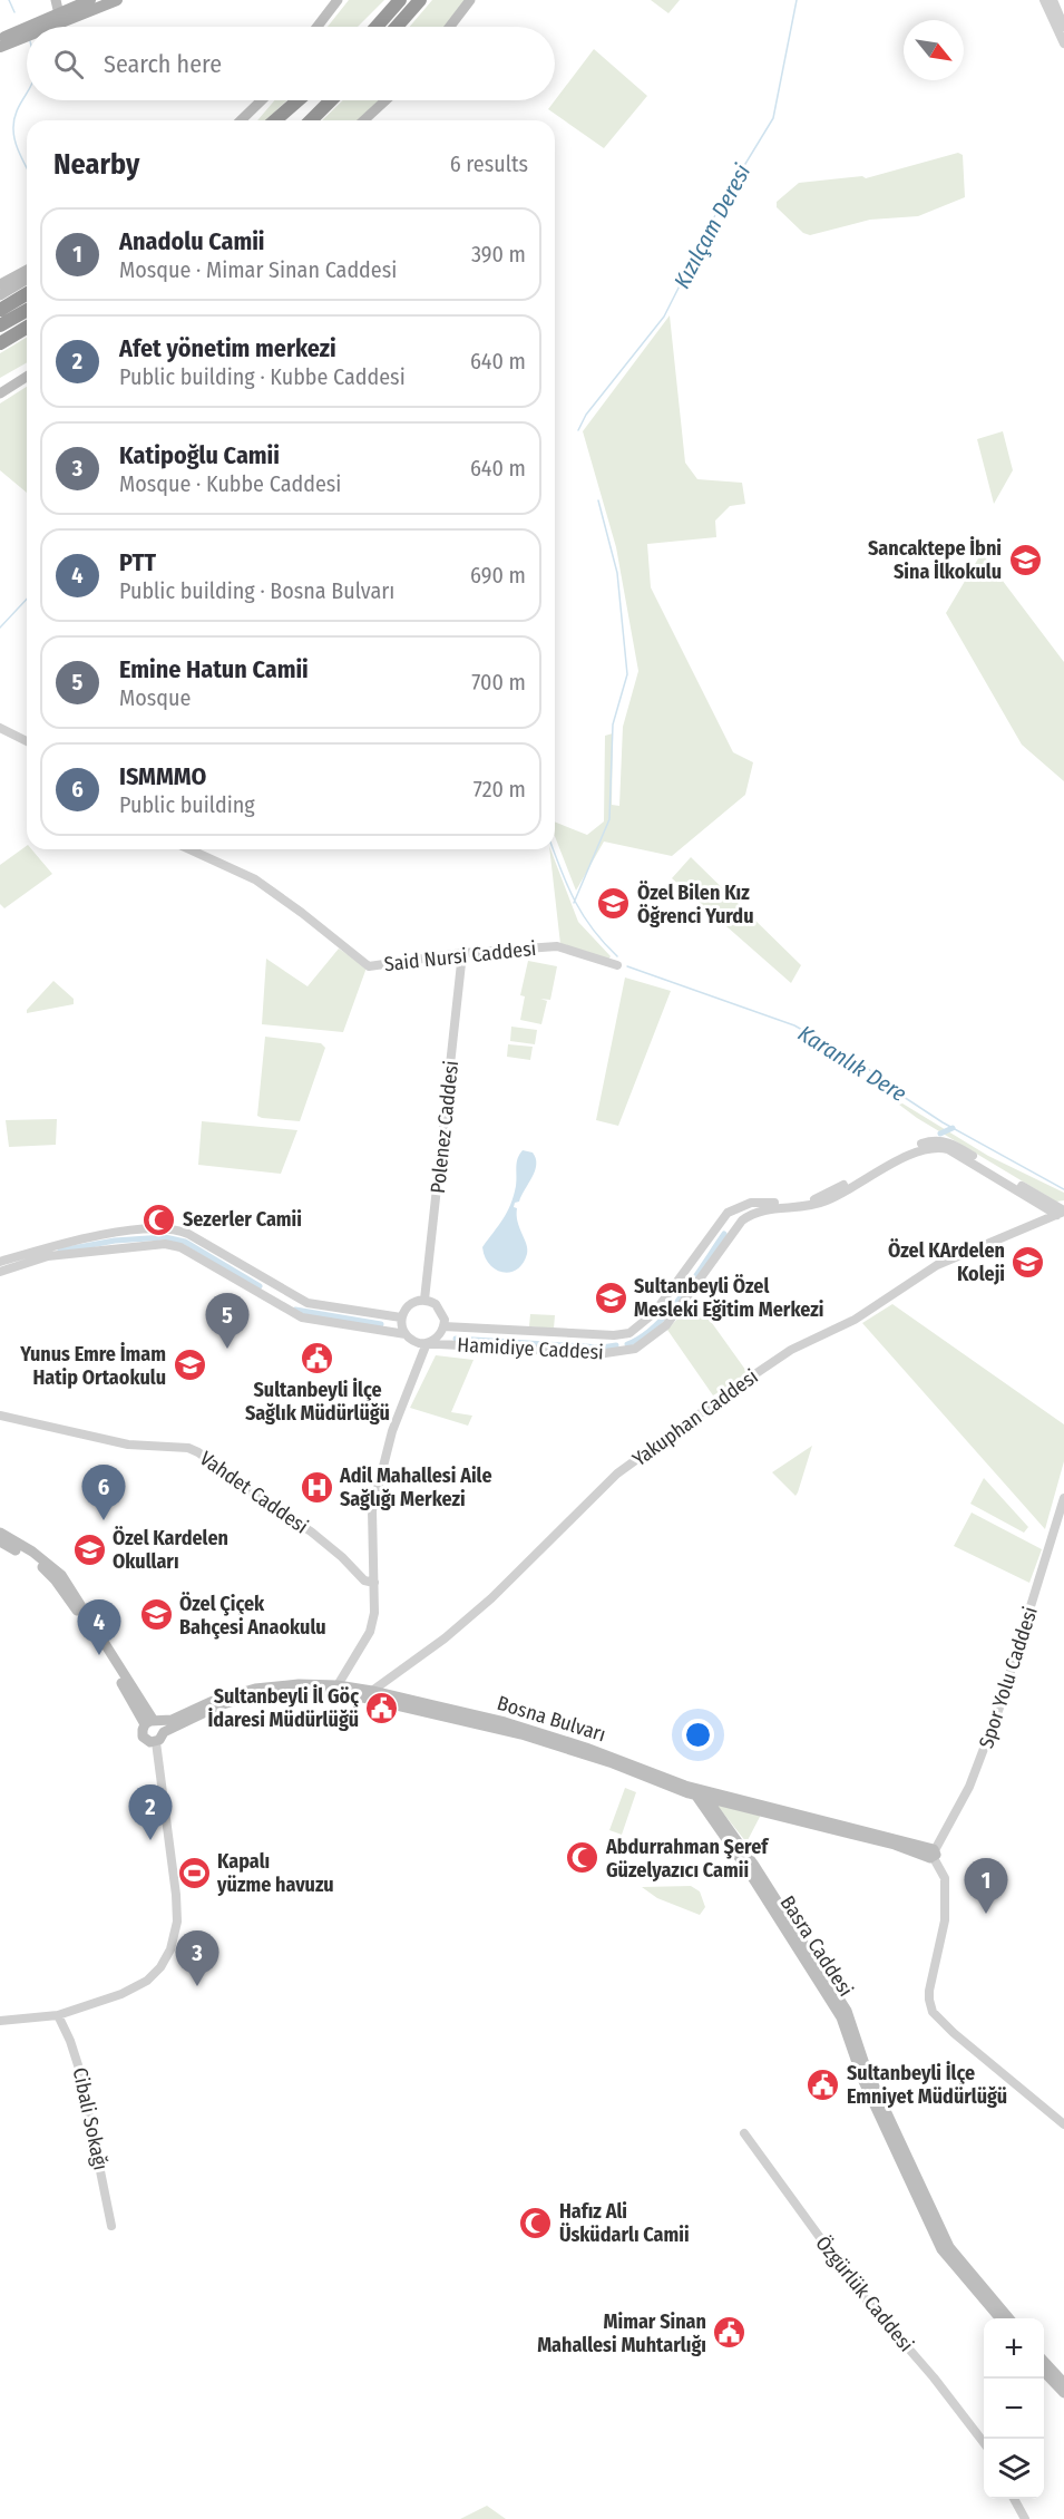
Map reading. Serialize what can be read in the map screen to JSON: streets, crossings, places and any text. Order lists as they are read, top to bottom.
{
  "streets": {
    "main road": ["Bosna Bulvarı", "Basra Caddesi"],
    "street": [
      "Said Nursi Caddesi",
      "Polenez Caddesi",
      "Hamidiye Caddesi",
      "Yakuphan Caddesi",
      "Vahdet Caddesi",
      "Spor Yolu Caddesi",
      "Cibali Sokağı",
      "Özgürlük Caddesi"
    ]
  },
  "crossings": [
    ["Said Nursi Caddesi", "Polenez Caddesi"],
    ["Polenez Caddesi", "Hamidiye Caddesi"],
    ["Hamidiye Caddesi", "Yakuphan Caddesi"],
    ["Yakuphan Caddesi", "Bosna Bulvarı"],
    ["Spor Yolu Caddesi", "Bosna Bulvarı"],
    ["Bosna Bulvarı", "Basra Caddesi"]
  ],
  "water": ["Kızılçam Deresi", "Karanlık Dere"],
  "places": {
    "school or university": [
      "Sancaktepe İbni Sina İlkokulu",
      "Özel Bilen Kız Öğrenci Yurdu",
      "Özel KArdelen Koleji",
      "Sultanbeyli Özel Mesleki Eğitim Merkezi",
      "Yunus Emre İmam Hatip Ortaokulu",
      "Özel Kardelen Okulları",
      "Özel Çiçek Bahçesi Anaokulu"
    ],
    "mosque": ["Sezerler Camii", "Abdurrahman Şeref Güzelyazıcı Camii", "Hafız Ali Üsküdarlı Camii"],
    "public building": [
      "Sultanbeyli İlçe Sağlık Müdürlüğü",
      "Sultanbeyli İl Göç İdaresi Müdürlüğü",
      "Sultanbeyli İlçe Emniyet Müdürlüğü",
      "Mimar Sinan Mahallesi Muhtarlığı"
    ],
    "hospital": ["Adil Mahallesi Aile Sağlığı Merkezi"],
    "sports": ["Kapalı yüzme havuzu"]
  },
  "north": "bottom right",
  "page": {
    "search": "Search here",
    "heading": ["Nearby", "6 results"],
    "list": [
      {
        "mark": "1",
        "name": "Anadolu Camii",
        "note": "Mosque · Mimar Sinan Caddesi",
        "value": "390 m"
      },
      {
        "mark": "2",
        "name": "Afet yönetim merkezi",
        "note": "Public building · Kubbe Caddesi",
        "value": "640 m"
      },
      {
        "mark": "3",
        "name": "Katipoğlu Camii",
        "note": "Mosque · Kubbe Caddesi",
        "value": "640 m"
      },
      {
        "mark": "4",
        "name": "PTT",
        "note": "Public building · Bosna Bulvarı",
        "value": "690 m"
      },
      {
        "mark": "5",
        "name": "Emine Hatun Camii",
        "note": "Mosque",
        "value": "700 m"
      },
      {
        "mark": "6",
        "name": "ISMMMO",
        "note": "Public building",
        "value": "720 m"
      }
    ],
    "pins": [
      "5",
      "6",
      "4",
      "2",
      "1",
      "3"
    ],
    "map_buttons": ["+", "−"]
  }
}
